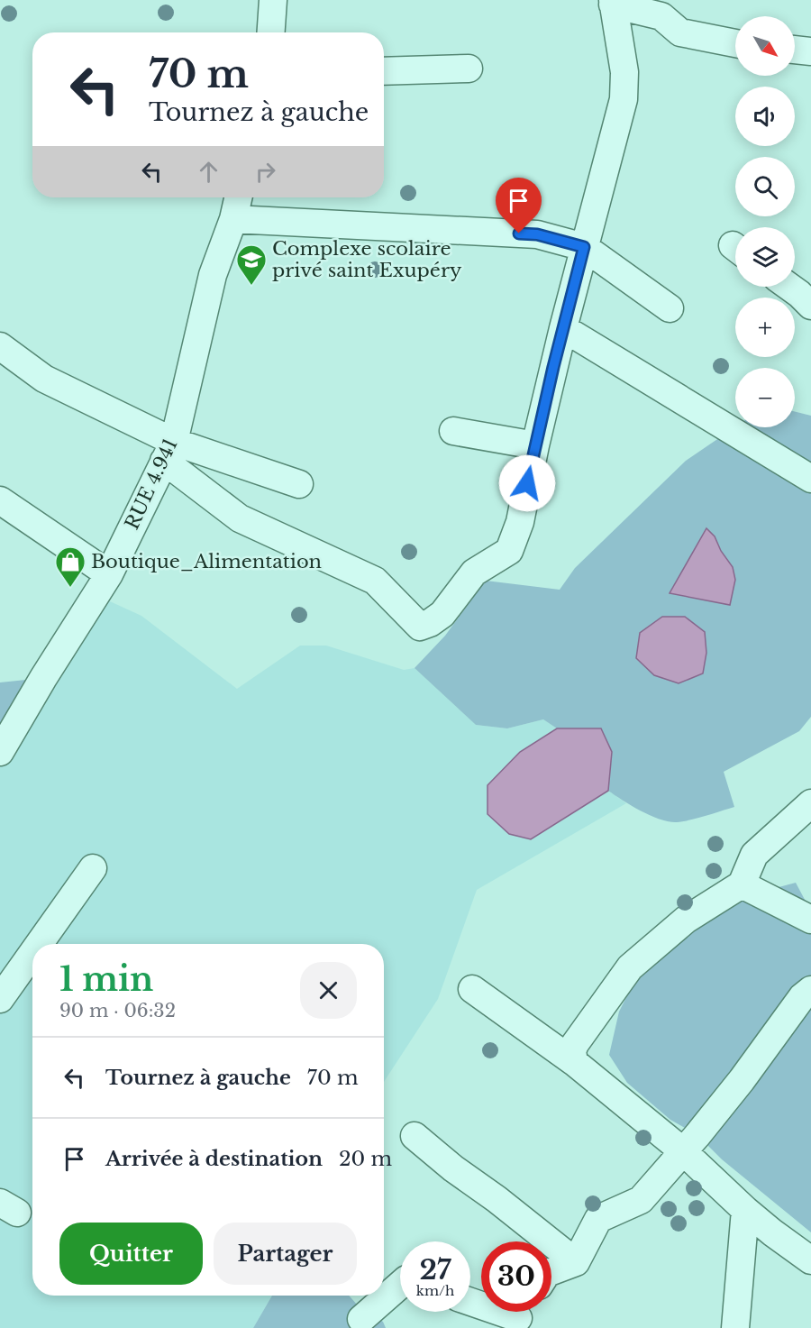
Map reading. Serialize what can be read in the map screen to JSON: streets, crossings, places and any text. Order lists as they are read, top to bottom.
{
  "streets": {
    "street": ["RUE 4.941"]
  },
  "places": {
    "school or university": ["Complexe scolaire privé saint Exupéry"],
    "shop": ["Boutique_Alimentation"]
  },
  "north": "bottom right",
  "page": {
    "map_buttons": ["+", "−"],
    "turn": ["70 m", "Tournez à gauche"],
    "heading": ["1 min", "90 m · 06:32"],
    "list": [
      {
        "name": "Tournez à gauche",
        "value": "70 m"
      },
      {
        "name": "Arrivée à destination",
        "value": "20 m"
      }
    ],
    "buttons": ["Quitter", "Partager"],
    "speed": "27 km/h",
    "limit": "30"
  }
}
